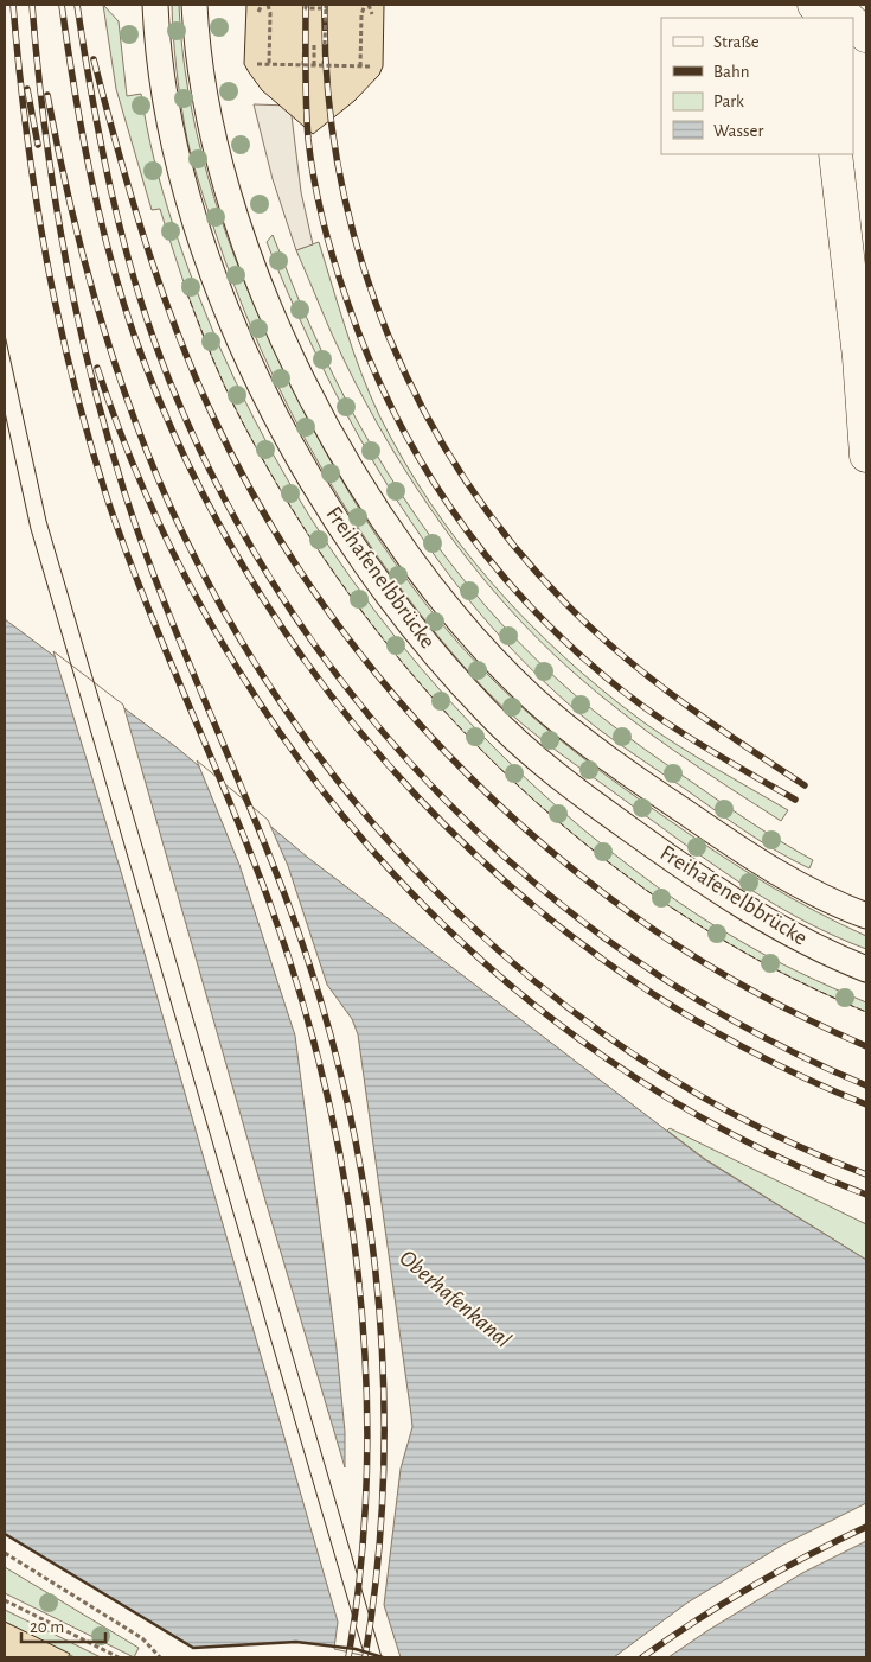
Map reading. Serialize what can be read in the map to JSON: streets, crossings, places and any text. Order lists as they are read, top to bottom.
{
  "streets": {
    "street": ["Freihafenelbbrücke"]
  },
  "water": ["Oberhafenkanal"],
  "legend": [
    "Straße",
    "Bahn",
    "Park",
    "Wasser"
  ],
  "scale_bar": "20 m"
}
